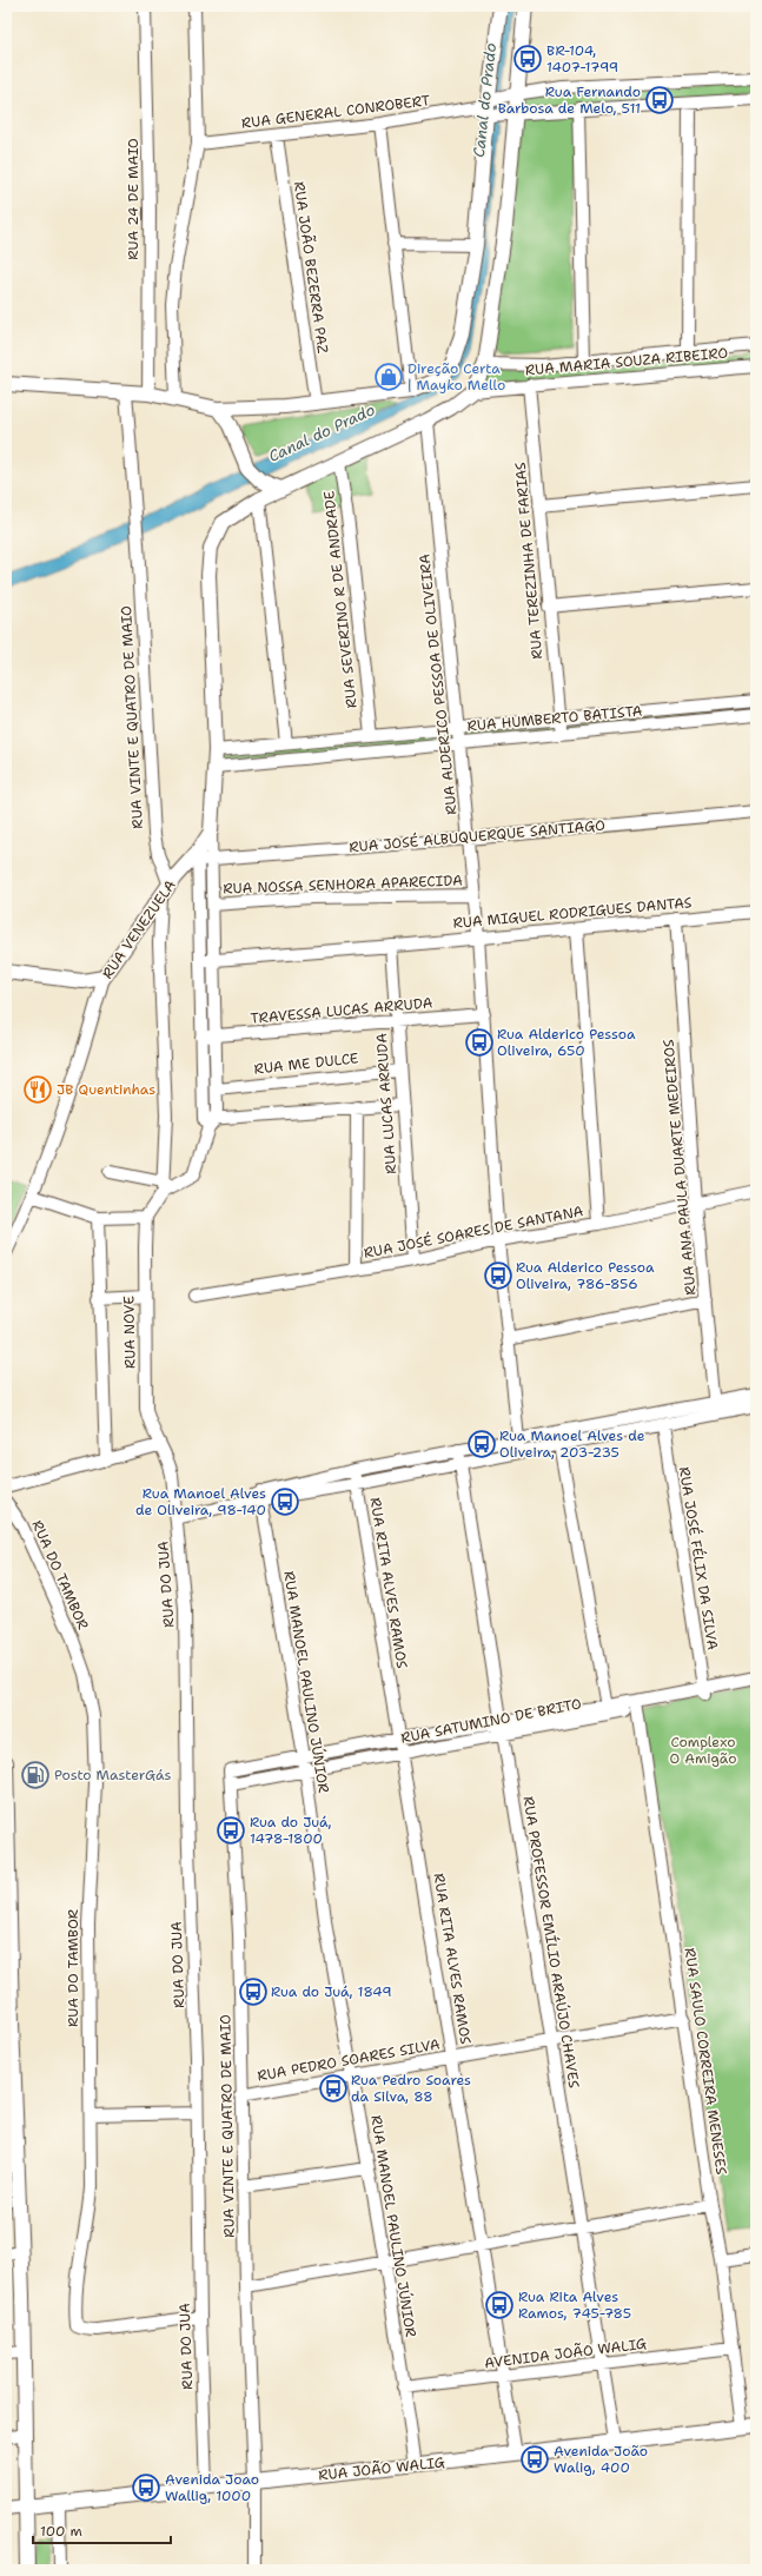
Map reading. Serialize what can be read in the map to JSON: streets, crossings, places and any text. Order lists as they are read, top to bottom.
{
  "streets": {
    "main road": ["RUA VENEZUELA", "RUA JOÃO WALIG"],
    "street": [
      "RUA GENERAL CONROBERT",
      "RUA 24 DE MAIO",
      "RUA JOÃO BEZERRA PAZ",
      "RUA MARIA SOUZA RIBEIRO",
      "RUA TEREZINHA DE FARIAS",
      "RUA SEVERINO R DE ANDRADE",
      "RUA ALDERICO PESSOA DE OLIVEIRA",
      "RUA VINTE E QUATRO DE MAIO",
      "RUA HUMBERTO BATISTA",
      "RUA JOSÉ ALBUQUERQUE SANTIAGO",
      "RUA NOSSA SENHORA APARECIDA",
      "RUA MIGUEL RODRIGUES DANTAS",
      "TRAVESSA LUCAS ARRUDA",
      "RUA ME DULCE",
      "RUA LUCAS ARRUDA",
      "RUA ANA PAULA DUARTE MEDEIROS",
      "RUA JOSÉ SOARES DE SANTANA",
      "RUA NOVE",
      "RUA JOSÉ FÉLIX DA SILVA",
      "RUA DO TAMBOR",
      "RUA RITA ALVES RAMOS",
      "RUA DO JUA",
      "RUA MANOEL PAULINO JÚNIOR",
      "RUA SATUMINO DE BRITO",
      "RUA PROFESSOR EMÍLIO ARAÚJO CHAVES",
      "RUA PEDRO SOARES SILVA",
      "RUA SAULO CORREIRA MENESES",
      "AVENIDA JOÃO WALIG"
    ]
  },
  "crossings": [
    ["RUA GENERAL CONROBERT", "RUA JOÃO BEZERRA PAZ"],
    ["RUA MARIA SOUZA RIBEIRO", "RUA TEREZINHA DE FARIAS"],
    ["RUA TEREZINHA DE FARIAS", "RUA HUMBERTO BATISTA"],
    ["RUA SEVERINO R DE ANDRADE", "RUA HUMBERTO BATISTA"],
    ["RUA ALDERICO PESSOA DE OLIVEIRA", "RUA HUMBERTO BATISTA"],
    ["RUA ALDERICO PESSOA DE OLIVEIRA", "RUA JOSÉ ALBUQUERQUE SANTIAGO"],
    ["RUA ALDERICO PESSOA DE OLIVEIRA", "RUA NOSSA SENHORA APARECIDA"],
    ["RUA ALDERICO PESSOA DE OLIVEIRA", "RUA MIGUEL RODRIGUES DANTAS"],
    ["RUA ALDERICO PESSOA DE OLIVEIRA", "TRAVESSA LUCAS ARRUDA"],
    ["RUA ALDERICO PESSOA DE OLIVEIRA", "RUA JOSÉ SOARES DE SANTANA"],
    ["RUA VINTE E QUATRO DE MAIO", "RUA VENEZUELA"],
    ["RUA VINTE E QUATRO DE MAIO", "RUA SATUMINO DE BRITO"],
    ["RUA VINTE E QUATRO DE MAIO", "RUA PEDRO SOARES SILVA"],
    ["RUA VINTE E QUATRO DE MAIO", "RUA JOÃO WALIG"],
    ["RUA JOSÉ ALBUQUERQUE SANTIAGO", "RUA VENEZUELA"],
    ["RUA MIGUEL RODRIGUES DANTAS", "RUA LUCAS ARRUDA"],
    ["RUA MIGUEL RODRIGUES DANTAS", "RUA ANA PAULA DUARTE MEDEIROS"],
    ["TRAVESSA LUCAS ARRUDA", "RUA LUCAS ARRUDA"],
    ["RUA ME DULCE", "RUA LUCAS ARRUDA"],
    ["RUA LUCAS ARRUDA", "RUA JOSÉ SOARES DE SANTANA"],
    ["RUA ANA PAULA DUARTE MEDEIROS", "RUA JOSÉ SOARES DE SANTANA"],
    ["RUA NOVE", "RUA DO JUA"],
    ["RUA JOSÉ FÉLIX DA SILVA", "RUA SATUMINO DE BRITO"],
    ["RUA DO TAMBOR", "RUA DO JUA"],
    ["RUA RITA ALVES RAMOS", "RUA SATUMINO DE BRITO"],
    ["RUA RITA ALVES RAMOS", "RUA PEDRO SOARES SILVA"],
    ["RUA RITA ALVES RAMOS", "AVENIDA JOÃO WALIG"],
    ["RUA RITA ALVES RAMOS", "RUA JOÃO WALIG"],
    ["RUA DO JUA", "RUA JOÃO WALIG"],
    ["RUA MANOEL PAULINO JÚNIOR", "RUA SATUMINO DE BRITO"],
    ["RUA MANOEL PAULINO JÚNIOR", "RUA PEDRO SOARES SILVA"],
    ["RUA MANOEL PAULINO JÚNIOR", "AVENIDA JOÃO WALIG"],
    ["RUA MANOEL PAULINO JÚNIOR", "RUA JOÃO WALIG"],
    ["RUA SATUMINO DE BRITO", "RUA PROFESSOR EMÍLIO ARAÚJO CHAVES"],
    ["RUA SATUMINO DE BRITO", "RUA SAULO CORREIRA MENESES"],
    ["RUA PROFESSOR EMÍLIO ARAÚJO CHAVES", "RUA PEDRO SOARES SILVA"],
    ["RUA PROFESSOR EMÍLIO ARAÚJO CHAVES", "AVENIDA JOÃO WALIG"],
    ["RUA PROFESSOR EMÍLIO ARAÚJO CHAVES", "RUA JOÃO WALIG"],
    ["RUA PEDRO SOARES SILVA", "RUA SAULO CORREIRA MENESES"],
    ["RUA SAULO CORREIRA MENESES", "AVENIDA JOÃO WALIG"],
    ["RUA SAULO CORREIRA MENESES", "RUA JOÃO WALIG"]
  ],
  "water": ["Canal do Prado"],
  "parks": ["Complexo O Amigão"],
  "places": {
    "bus stop": [
      "BR-104, 1407-1799",
      "Rua Fernando Barbosa de Melo, 511",
      "Rua Alderico Pessoa Oliveira, 650",
      "Rua Alderico Pessoa Oliveira, 786-856",
      "Rua Manoel Alves de Oliveira, 203-235",
      "Rua Manoel Alves de Oliveira, 98-140",
      "Rua do Juá, 1478-1800",
      "Rua do Juá, 1849",
      "Rua Pedro Soares da Silva, 88",
      "Rua Rita Alves Ramos, 745-785",
      "Avenida João Walig, 400",
      "Avenida Joao Wallig, 1000"
    ],
    "shop": ["Direção Certa | Mayko Mello"],
    "restaurant": ["JB Quentinhas"],
    "fuel station": ["Posto MasterGás"]
  },
  "scale_bar": "100 m"
}
